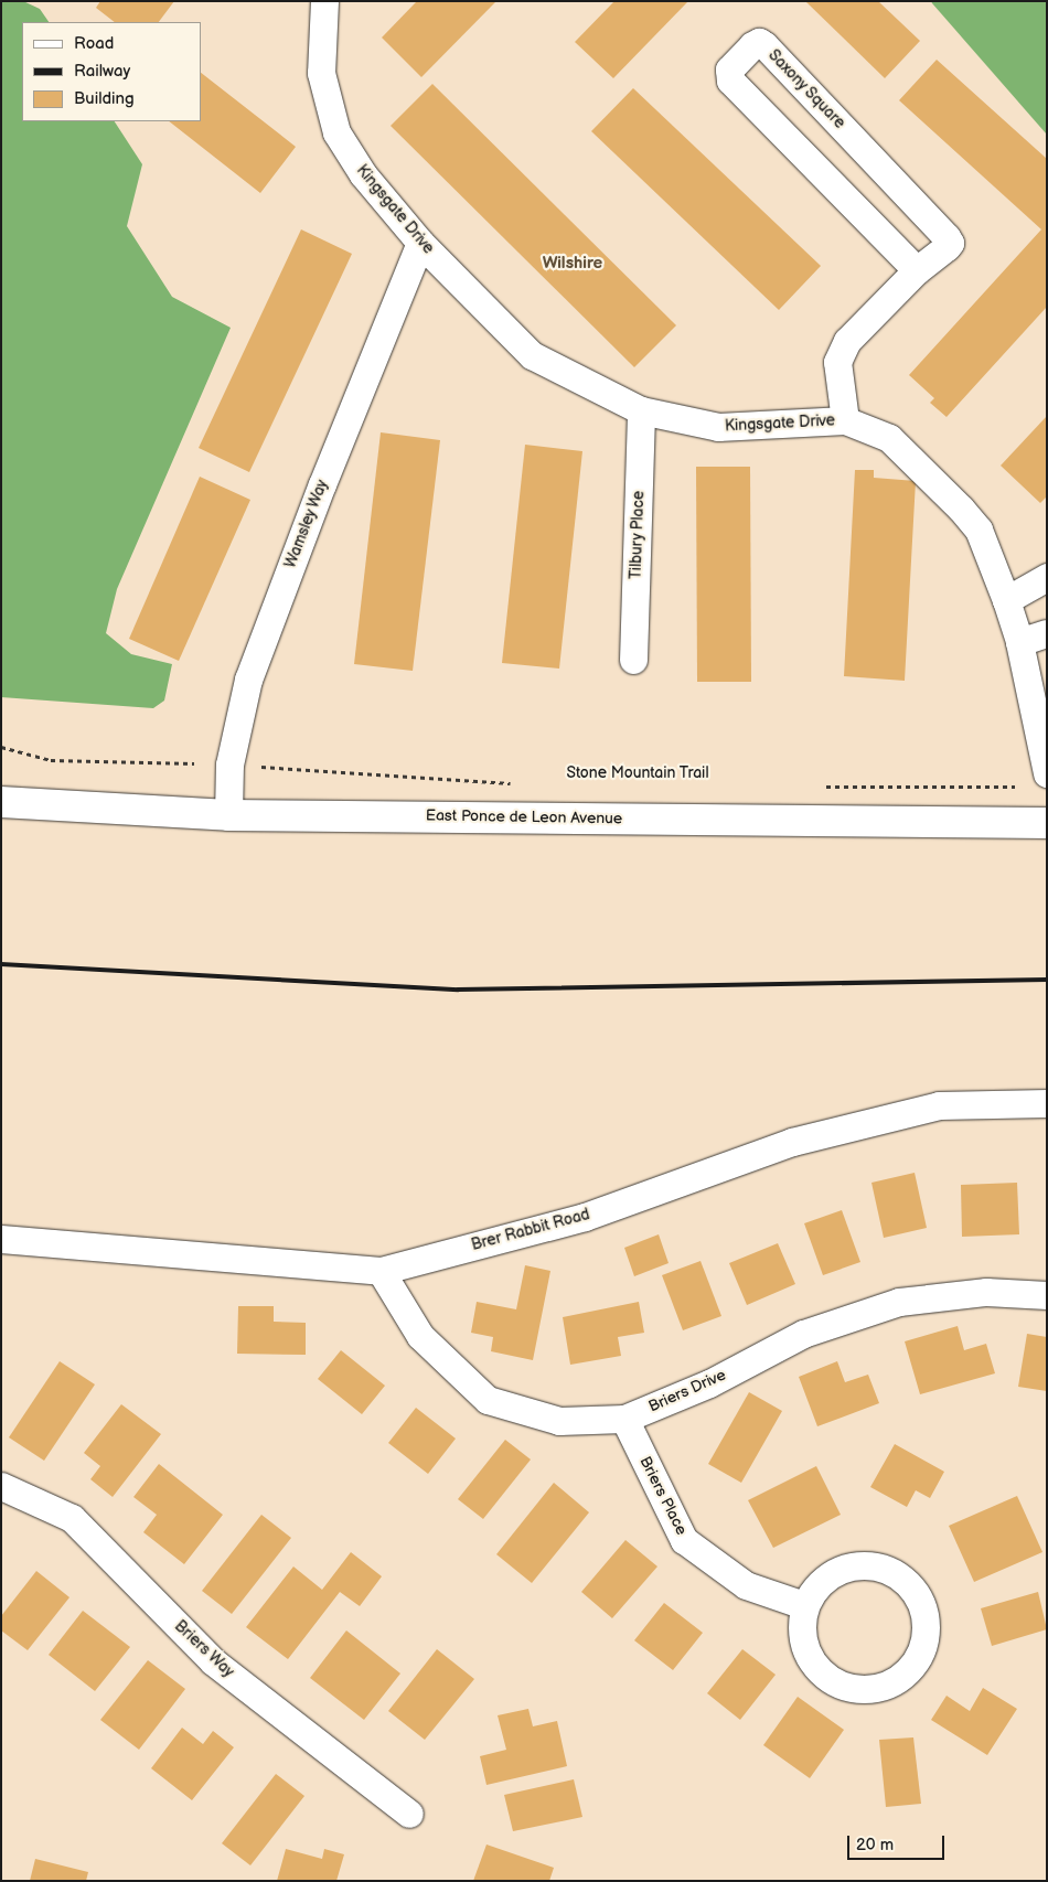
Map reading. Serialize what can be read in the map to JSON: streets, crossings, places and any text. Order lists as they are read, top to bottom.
{
  "streets": {
    "main road": ["East Ponce de Leon Avenue"],
    "street": [
      "Saxony Square",
      "Kingsgate Drive",
      "Wamsley Way",
      "Tilbury Place",
      "Brer Rabbit Road",
      "Briers Drive",
      "Briers Place",
      "Briers Way"
    ]
  },
  "crossings": [
    ["Saxony Square", "Kingsgate Drive"],
    ["Kingsgate Drive", "Wamsley Way"],
    ["Kingsgate Drive", "Tilbury Place"],
    ["Wamsley Way", "East Ponce de Leon Avenue"],
    ["Brer Rabbit Road", "Briers Drive"],
    ["Briers Drive", "Briers Place"]
  ],
  "districts": ["Wilshire"],
  "legend": ["Road", "Railway", "Building"],
  "scale_bar": "20 m"
}
